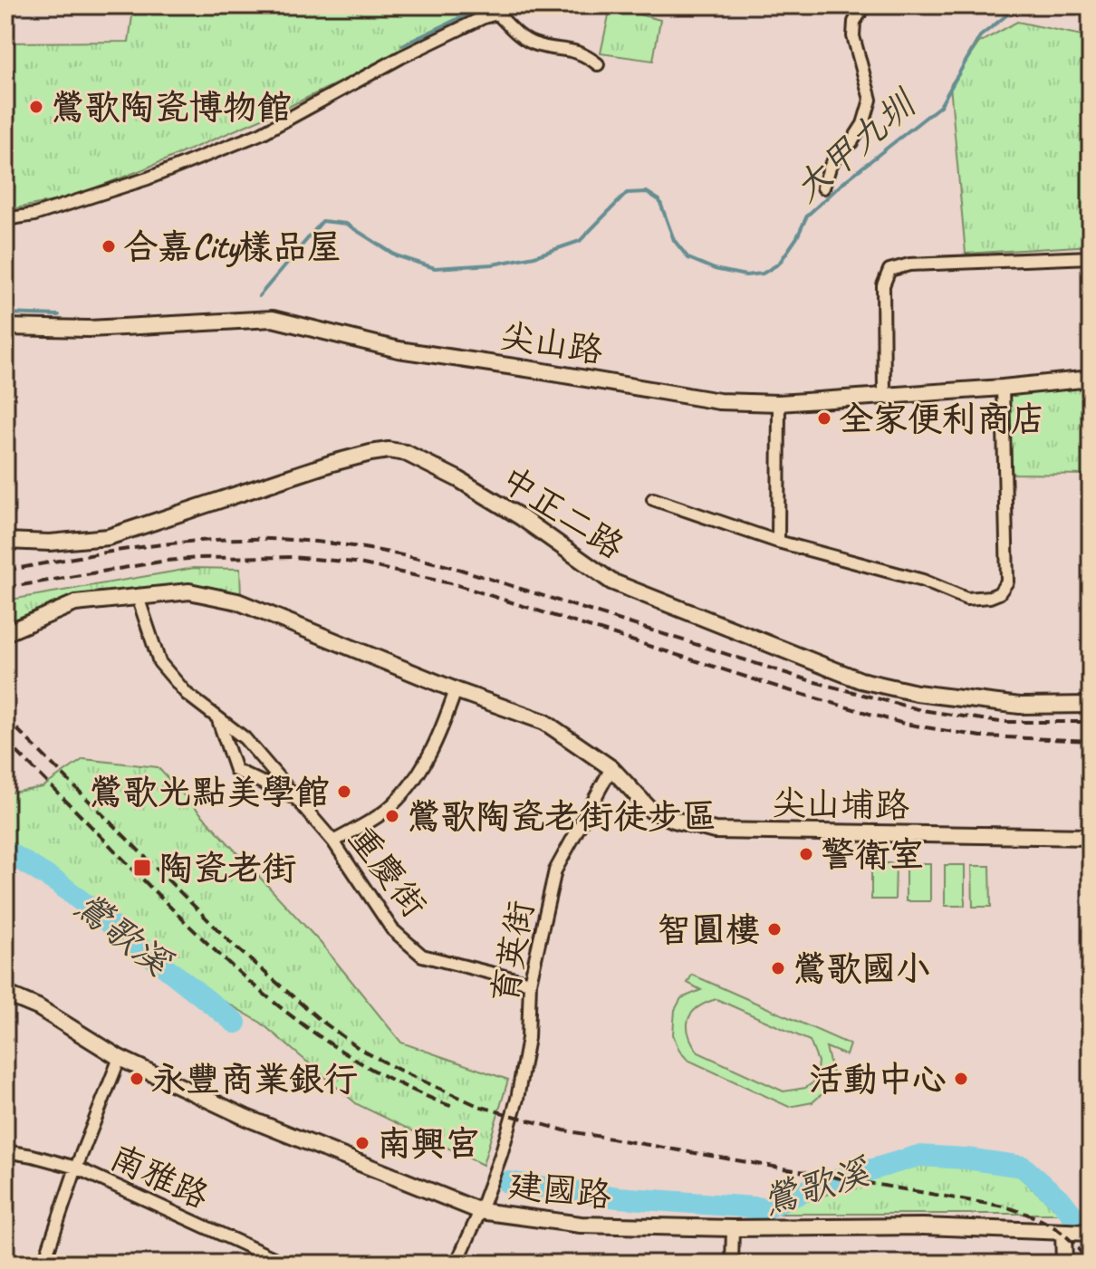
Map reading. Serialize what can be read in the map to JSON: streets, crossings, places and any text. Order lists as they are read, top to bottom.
{
  "streets": {
    "main road": [
      "尖山路",
      "中正二路",
      "尖山埔路",
      "建國路"
    ],
    "street": ["重慶街", "育英街", "南雅路"]
  },
  "crossings": [
    ["尖山埔路", "重慶街"],
    ["尖山埔路", "育英街"],
    ["重慶街", "育英街"],
    ["育英街", "建國路"]
  ],
  "water": ["大甲九圳", "鶯歌溪"],
  "places": {
    "other": [
      "鶯歌陶瓷博物館",
      "合嘉City樣品屋",
      "全家便利商店",
      "鶯歌光點美學館",
      "鶯歌陶瓷老街徒步區",
      "警衛室",
      "智圓樓",
      "鶯歌國小",
      "永豐商業銀行",
      "活動中心",
      "南興宮"
    ],
    "transit": ["陶瓷老街"]
  }
}
